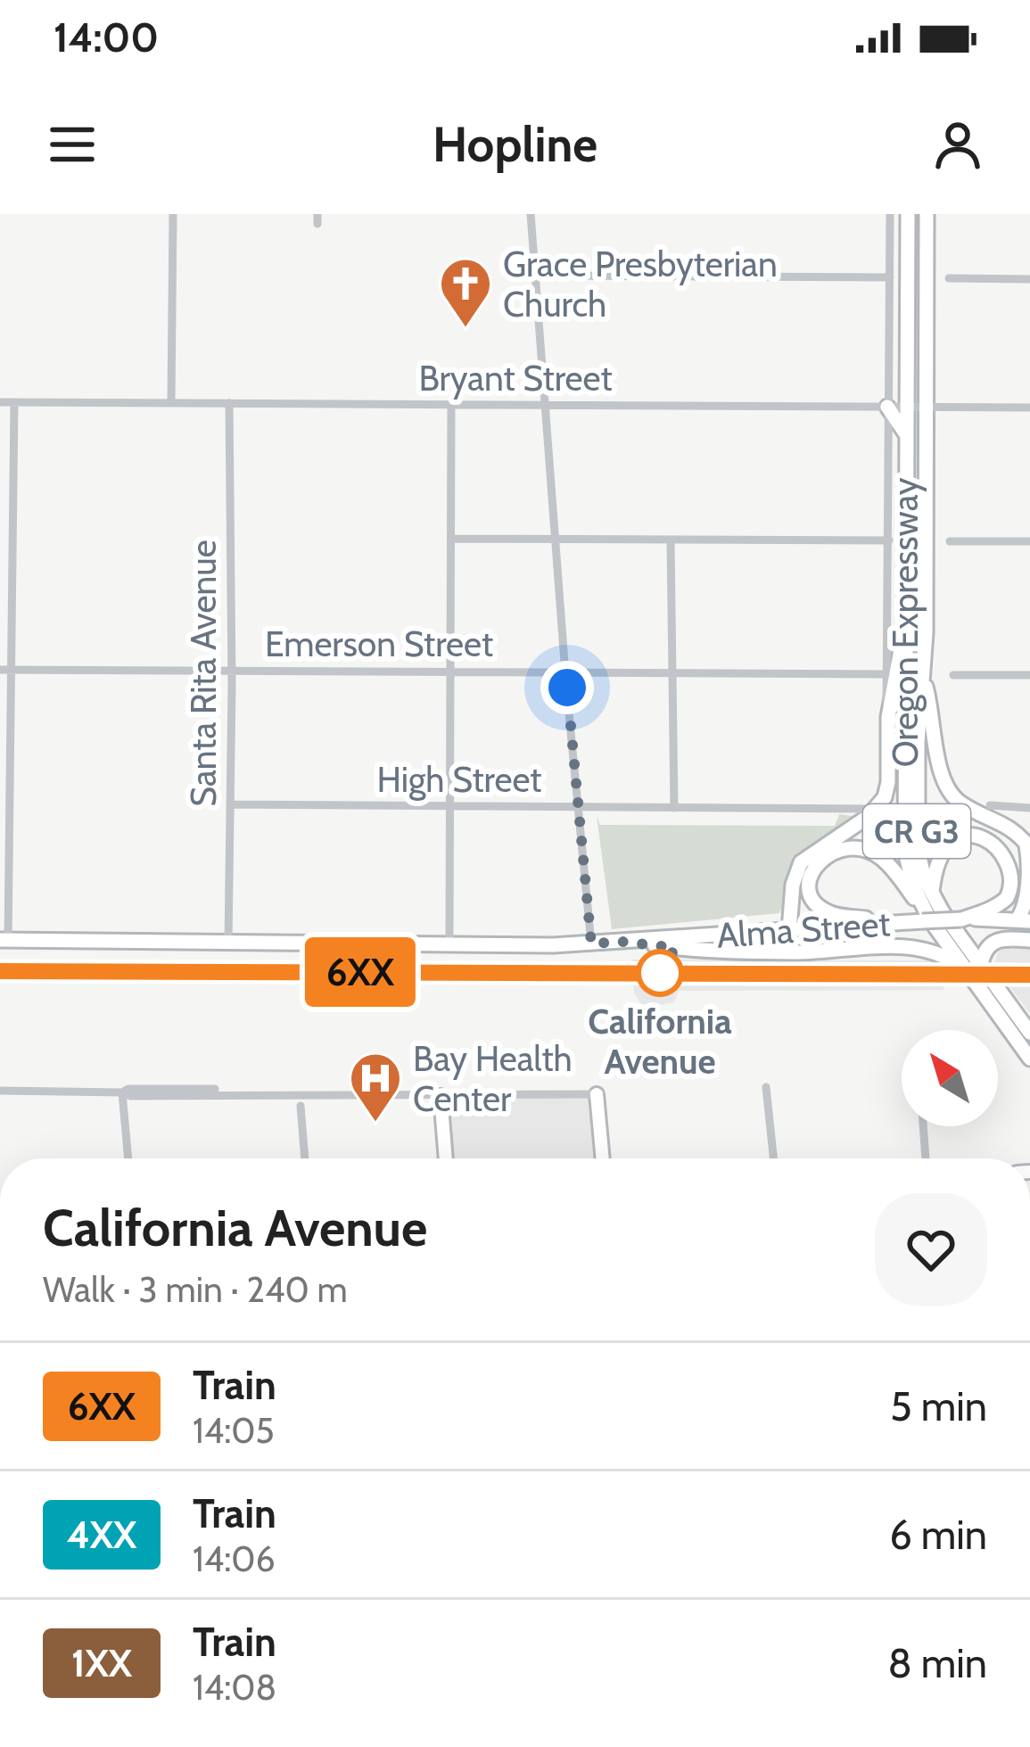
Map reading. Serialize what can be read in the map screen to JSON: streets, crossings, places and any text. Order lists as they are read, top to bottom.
{
  "streets": {
    "main road": ["Oregon Expressway", "CR G3", "Alma Street"],
    "street": [
      "Bryant Street",
      "Emerson Street",
      "Santa Rita Avenue",
      "High Street"
    ]
  },
  "crossings": [
    ["Bryant Street", "Oregon Expressway"],
    ["Bryant Street", "Santa Rita Avenue"],
    ["Oregon Expressway", "Alma Street"],
    ["Emerson Street", "Santa Rita Avenue"],
    ["Santa Rita Avenue", "High Street"],
    ["Santa Rita Avenue", "Alma Street"]
  ],
  "places": {
    "church": ["Grace Presbyterian Church"],
    "other": ["California Avenue"],
    "hospital": ["Bay Health Center"]
  },
  "north": "top left",
  "page": {
    "status": "14:00",
    "header": "Hopline",
    "on_map": "6XX",
    "heading": ["California Avenue", "Walk · 3 min · 240 m"],
    "list": [
      {
        "mark": "6XX",
        "name": "Train",
        "note": "14:05",
        "value": "5 min"
      },
      {
        "mark": "4XX",
        "name": "Train",
        "note": "14:06",
        "value": "6 min"
      },
      {
        "mark": "1XX",
        "name": "Train",
        "note": "14:08",
        "value": "8 min"
      }
    ]
  }
}
